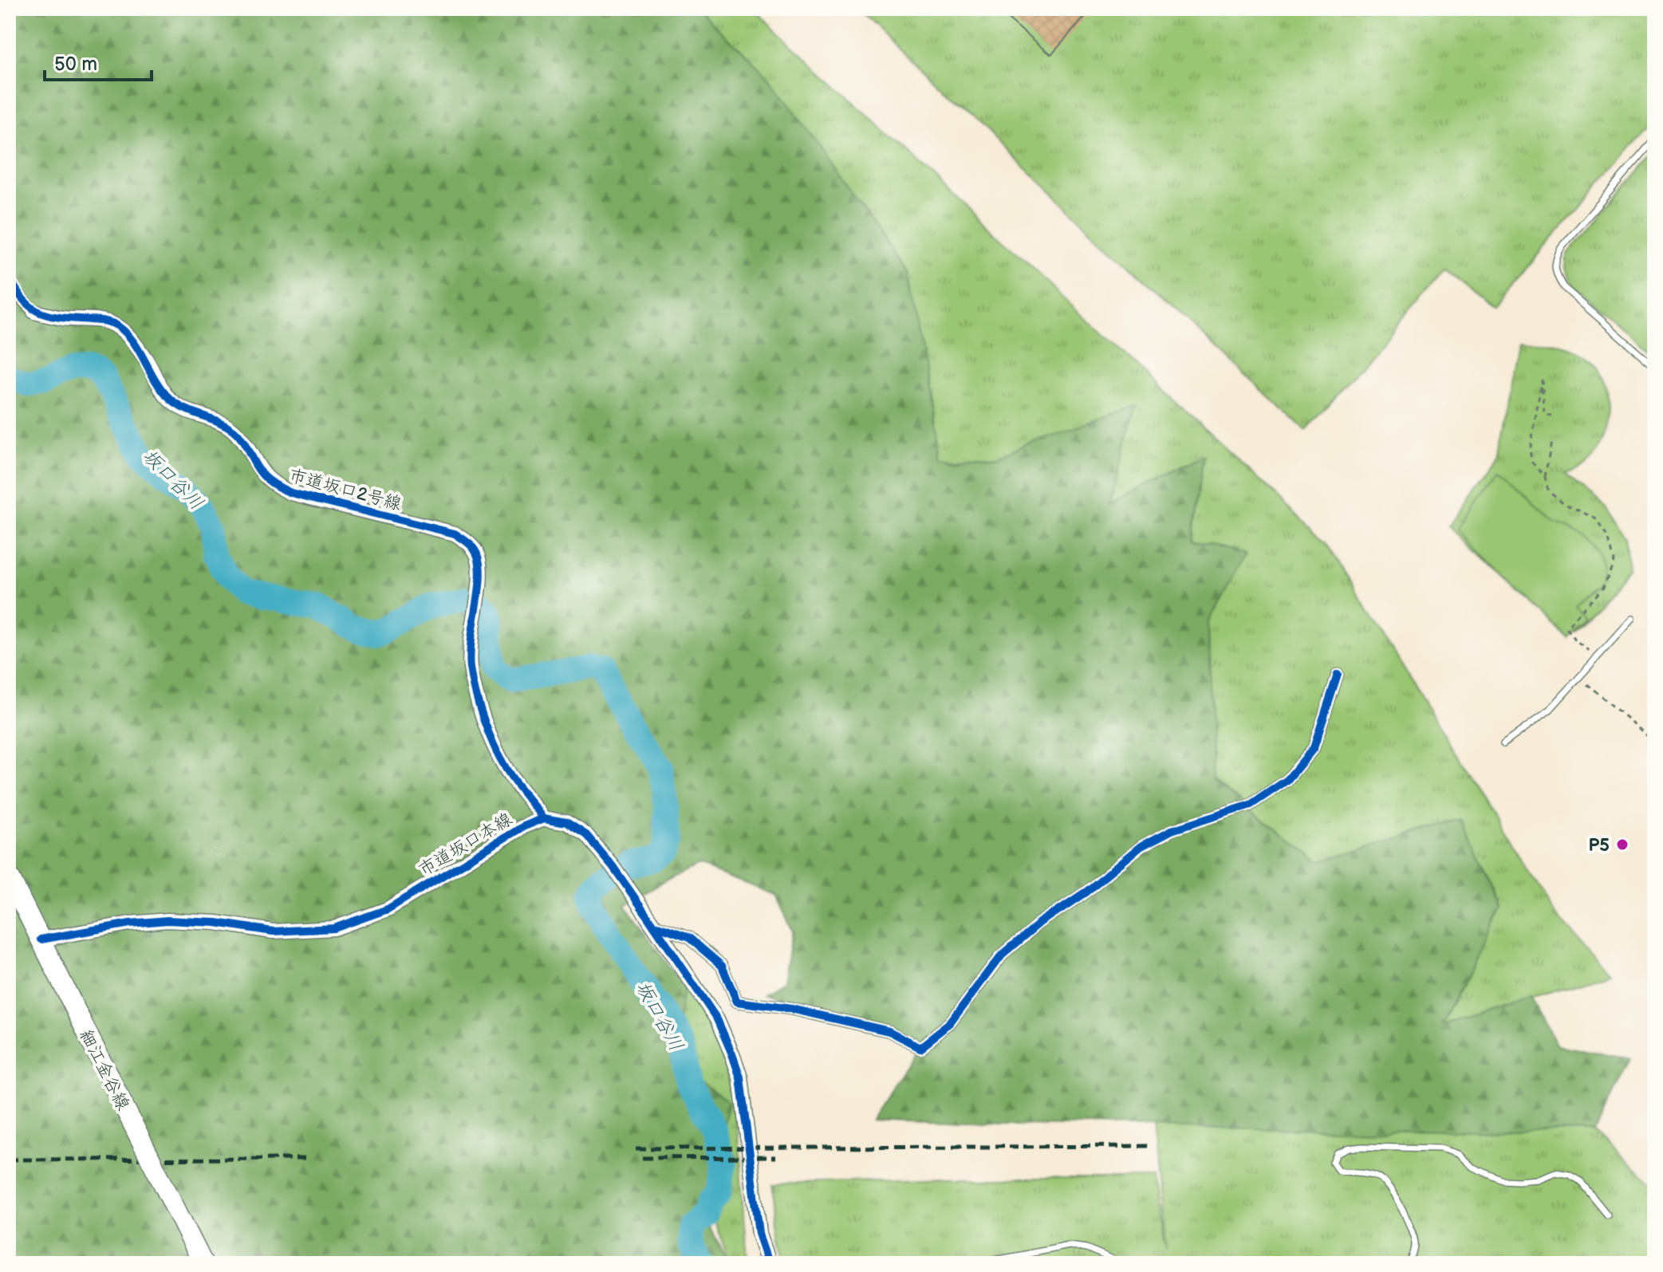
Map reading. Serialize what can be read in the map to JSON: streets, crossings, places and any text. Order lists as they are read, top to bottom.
{
  "streets": {
    "main road": ["細江金谷線"],
    "street": ["市道坂口2号線", "市道坂口本線"]
  },
  "crossings": [
    ["市道坂口2号線", "市道坂口本線"],
    ["市道坂口本線", "細江金谷線"]
  ],
  "water": ["坂口谷川"],
  "places": ["P5"],
  "scale_bar": "50 m"
}
